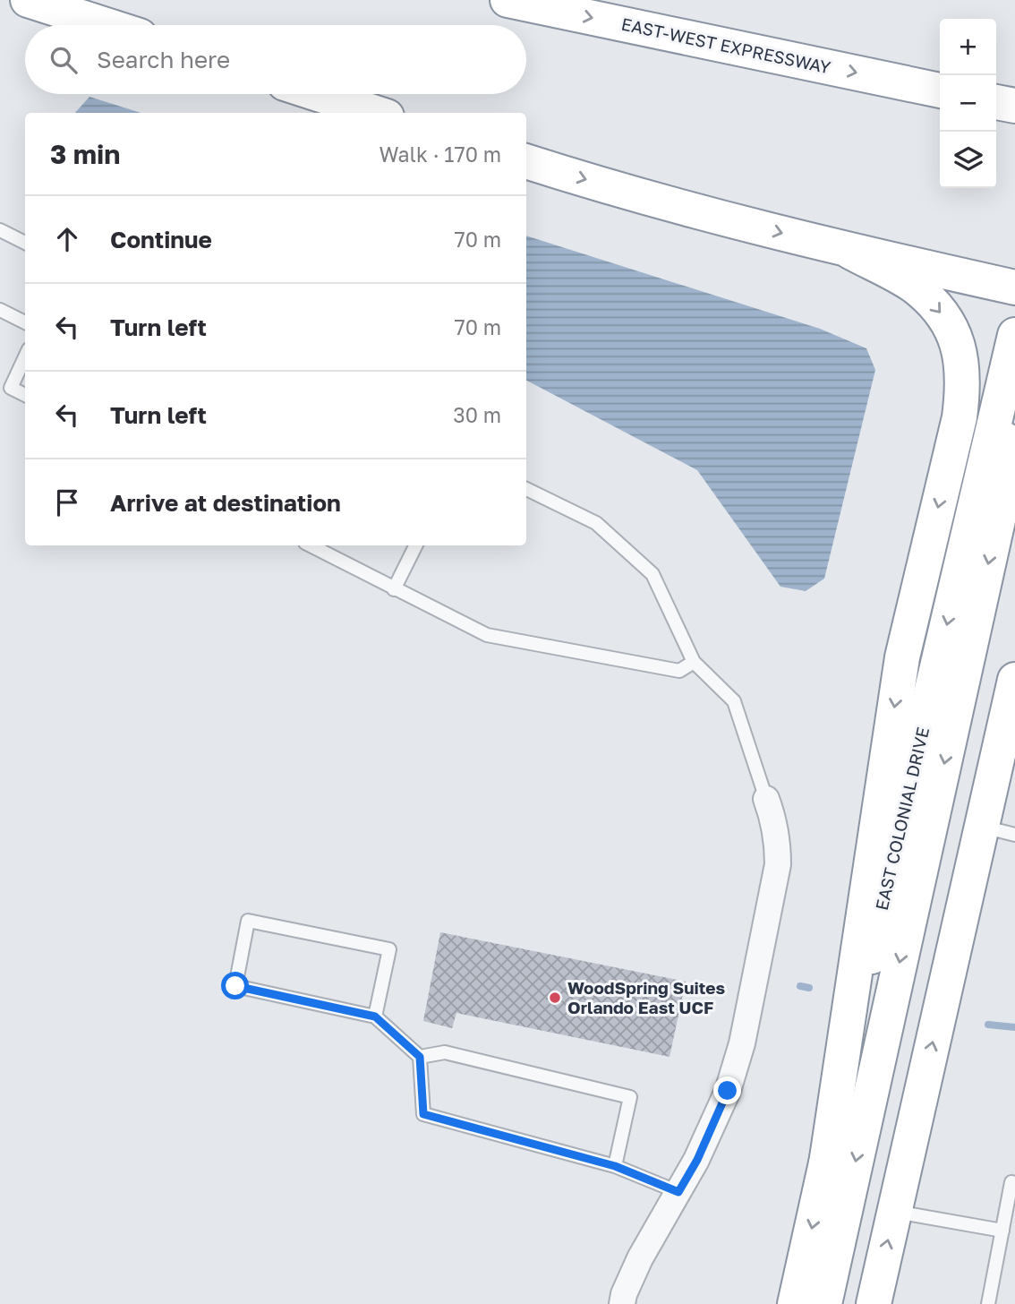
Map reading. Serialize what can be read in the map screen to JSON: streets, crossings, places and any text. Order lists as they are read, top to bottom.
{
  "streets": {
    "highway": ["EAST-WEST EXPRESSWAY", "EAST COLONIAL DRIVE"]
  },
  "places": ["WoodSpring Suites Orlando East UCF"],
  "page": {
    "map_buttons": ["+", "−"],
    "search": "Search here",
    "heading": ["3 min", "Walk · 170 m"],
    "list": [
      ["Continue", "70 m"],
      ["Turn left", "70 m"],
      ["Turn left", "30 m"],
      "Arrive at destination"
    ]
  }
}
